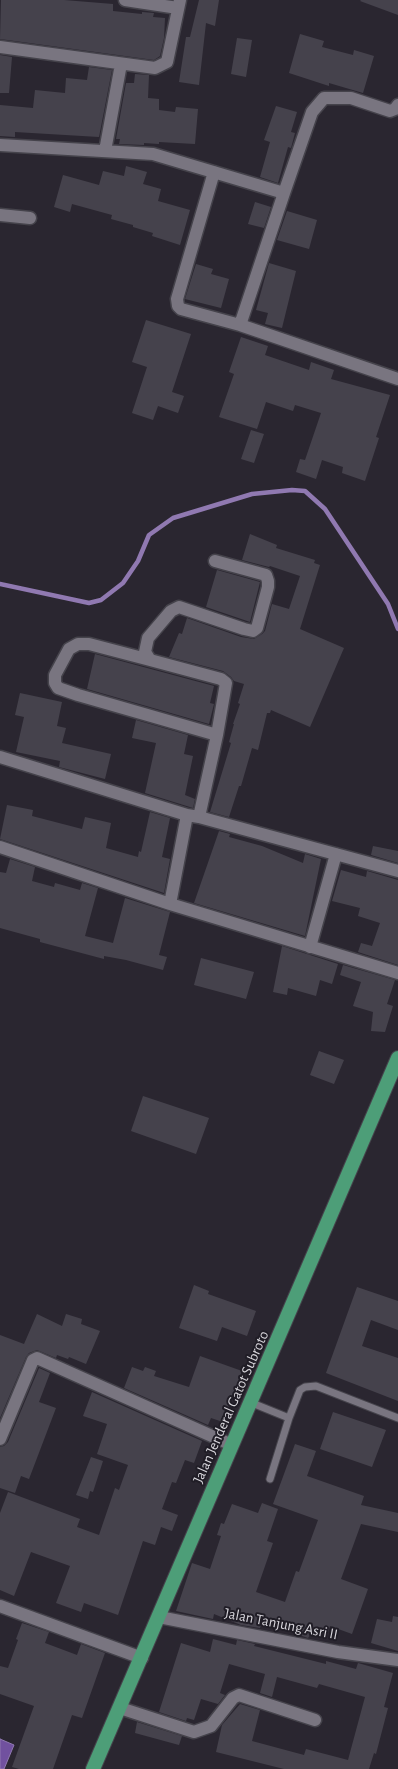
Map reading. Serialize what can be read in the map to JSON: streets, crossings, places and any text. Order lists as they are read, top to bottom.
{
  "streets": {
    "highway": ["Jalan Jenderal Gatot Subroto"],
    "street": ["Jalan Tanjung Asri II"]
  },
  "crossings": [
    ["Jalan Jenderal Gatot Subroto", "Jalan Tanjung Asri II"]
  ]
}
